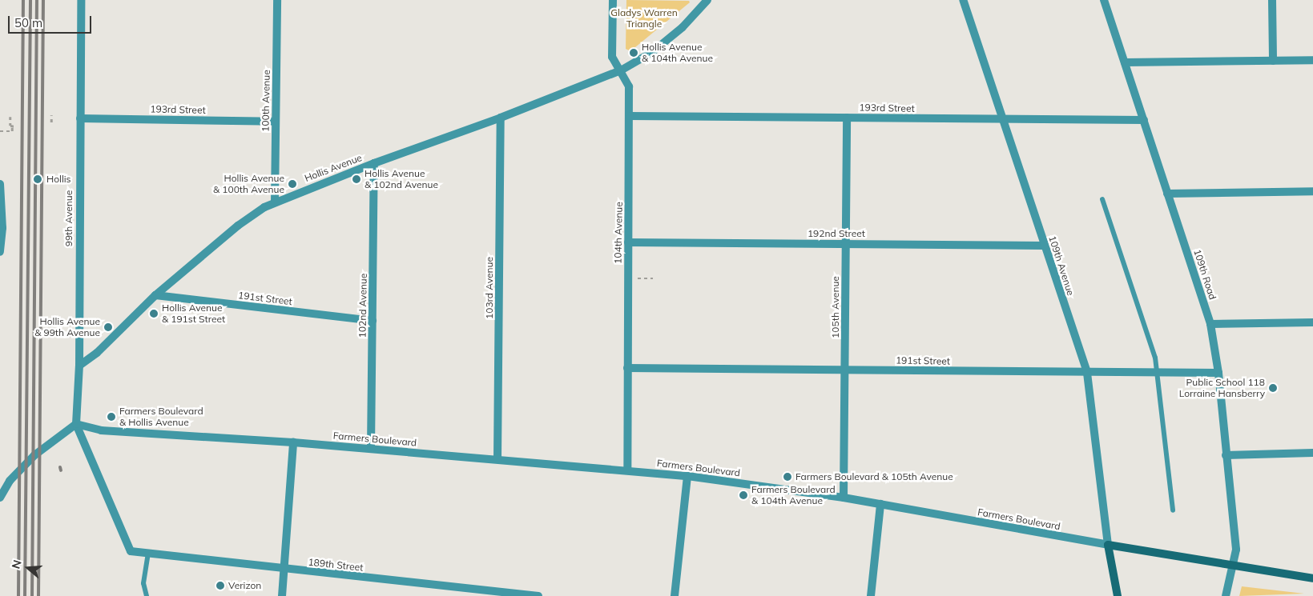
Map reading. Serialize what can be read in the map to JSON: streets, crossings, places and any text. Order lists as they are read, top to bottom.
{
  "streets": {
    "main road": ["Farmers Boulevard"],
    "street": [
      "100th Avenue",
      "193rd Street",
      "Hollis Avenue",
      "99th Avenue",
      "104th Avenue",
      "192nd Street",
      "109th Avenue",
      "109th Road",
      "103rd Avenue",
      "191st Street",
      "102nd Avenue",
      "105th Avenue",
      "189th Street"
    ]
  },
  "crossings": [
    ["100th Avenue", "193rd Street"],
    ["100th Avenue", "Hollis Avenue"],
    ["193rd Street", "99th Avenue"],
    ["193rd Street", "104th Avenue"],
    ["193rd Street", "109th Avenue"],
    ["193rd Street", "109th Road"],
    ["193rd Street", "105th Avenue"],
    ["Hollis Avenue", "99th Avenue"],
    ["Hollis Avenue", "104th Avenue"],
    ["Hollis Avenue", "103rd Avenue"],
    ["Hollis Avenue", "191st Street"],
    ["Hollis Avenue", "102nd Avenue"],
    ["104th Avenue", "192nd Street"],
    ["104th Avenue", "191st Street"],
    ["104th Avenue", "Farmers Boulevard"],
    ["192nd Street", "109th Avenue"],
    ["192nd Street", "105th Avenue"],
    ["109th Avenue", "191st Street"],
    ["109th Avenue", "Farmers Boulevard"],
    ["109th Road", "191st Street"],
    ["109th Road", "Farmers Boulevard"],
    ["103rd Avenue", "Farmers Boulevard"],
    ["191st Street", "102nd Avenue"],
    ["191st Street", "105th Avenue"],
    ["102nd Avenue", "Farmers Boulevard"],
    ["105th Avenue", "Farmers Boulevard"],
    ["Farmers Boulevard", "189th Street"]
  ],
  "parks": ["Gladys Warren Triangle"],
  "places": [
    "Hollis Avenue & 104th Avenue",
    "Hollis",
    "Hollis Avenue & 102nd Avenue",
    "Hollis Avenue & 100th Avenue",
    "Hollis Avenue & 191st Street",
    "Hollis Avenue & 99th Avenue",
    "Public School 118 Lorraine Hansberry",
    "Farmers Boulevard & Hollis Avenue",
    "Farmers Boulevard & 105th Avenue",
    "Farmers Boulevard & 104th Avenue",
    "Verizon"
  ],
  "scale_bar": "50 m",
  "north": "left"
}
